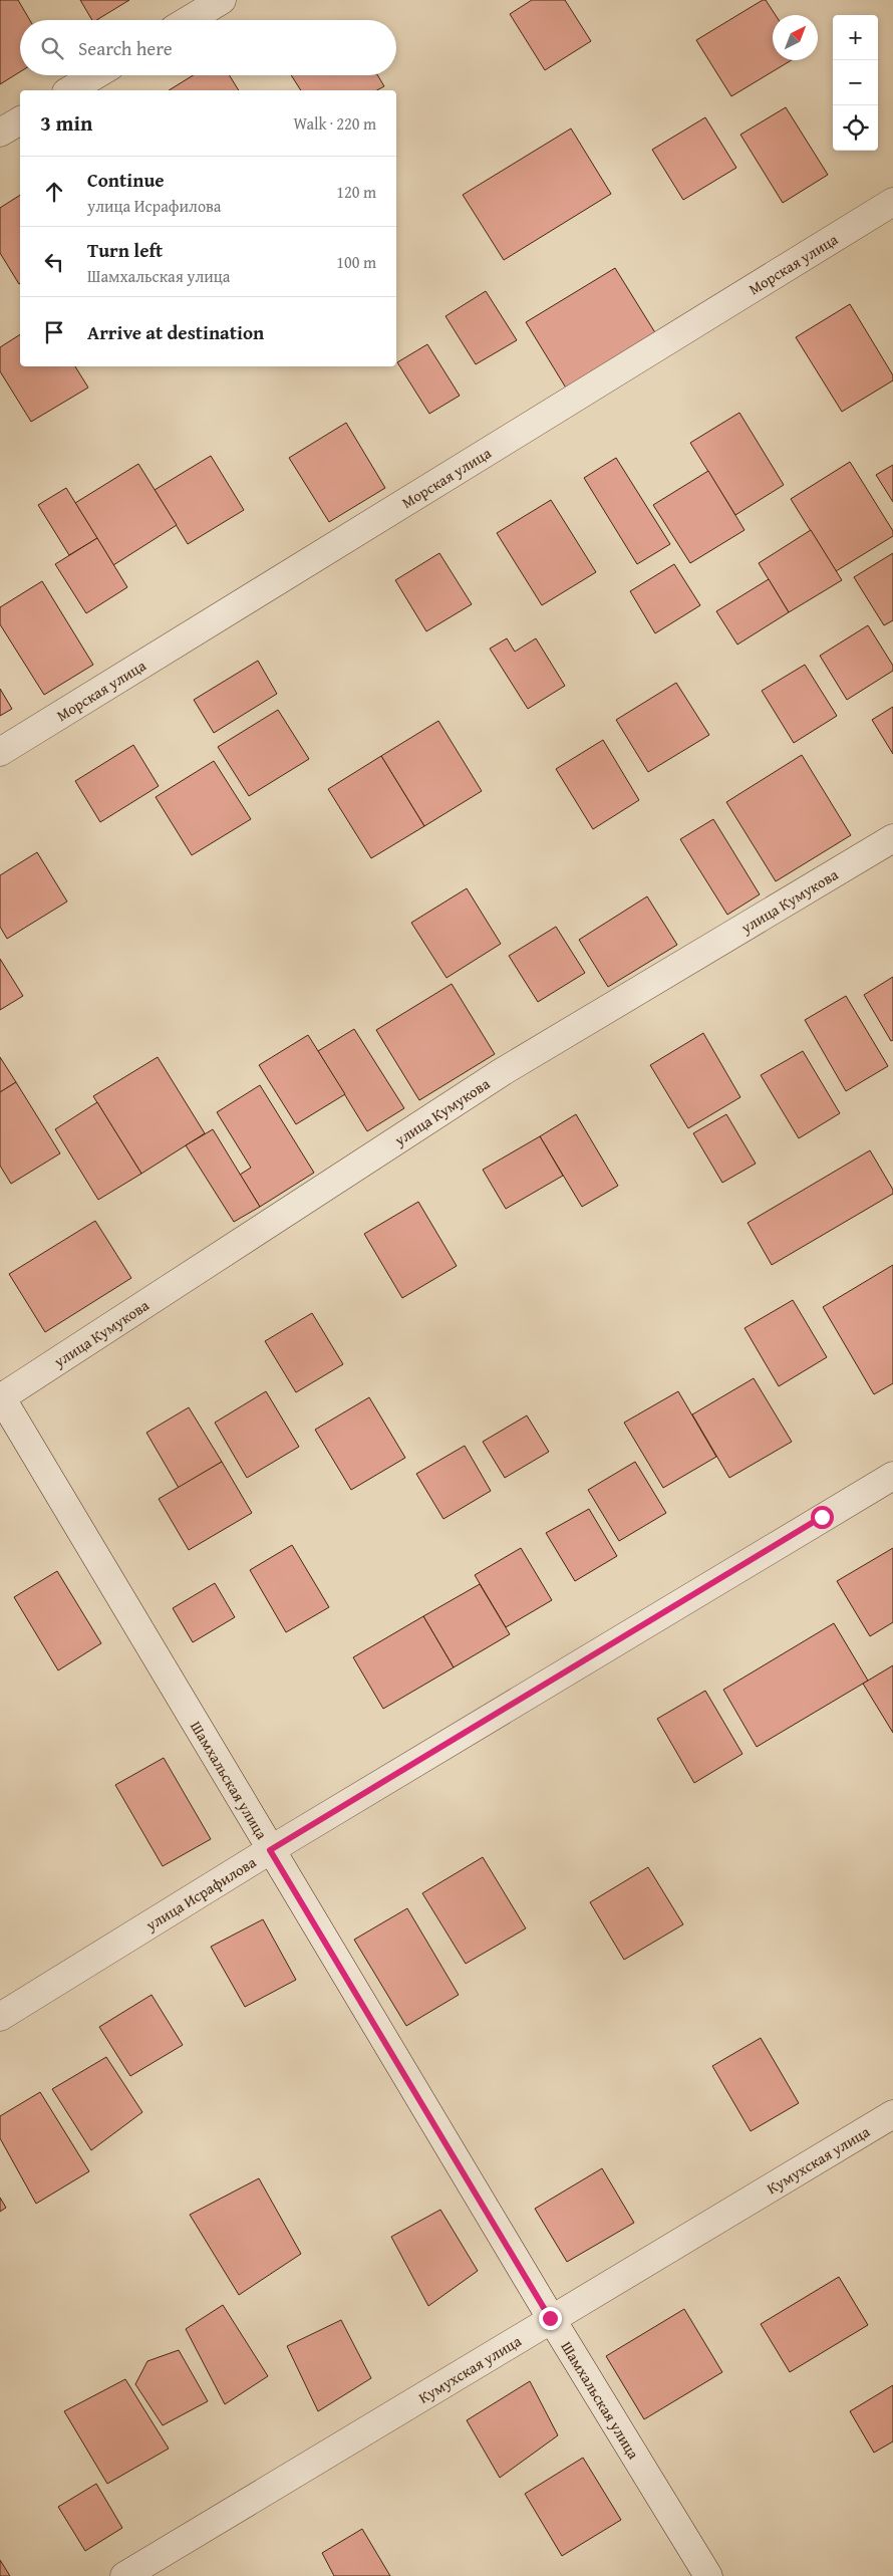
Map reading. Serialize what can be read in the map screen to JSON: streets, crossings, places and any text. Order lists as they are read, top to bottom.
{
  "streets": {
    "street": [
      "Морская улица",
      "улица Кумукова",
      "Шамхальская улица",
      "улица Исрафилова",
      "Кумухская улица"
    ]
  },
  "crossings": [
    ["улица Кумукова", "Шамхальская улица"],
    ["Шамхальская улица", "улица Исрафилова"],
    ["Шамхальская улица", "Кумухская улица"]
  ],
  "north": "top right",
  "page": {
    "map_buttons": ["+", "−"],
    "search": "Search here",
    "heading": ["3 min", "Walk · 220 m"],
    "list": [
      ["Continue", "улица Исрафилова", "120 m"],
      ["Turn left", "Шамхальская улица", "100 m"],
      "Arrive at destination"
    ]
  }
}
